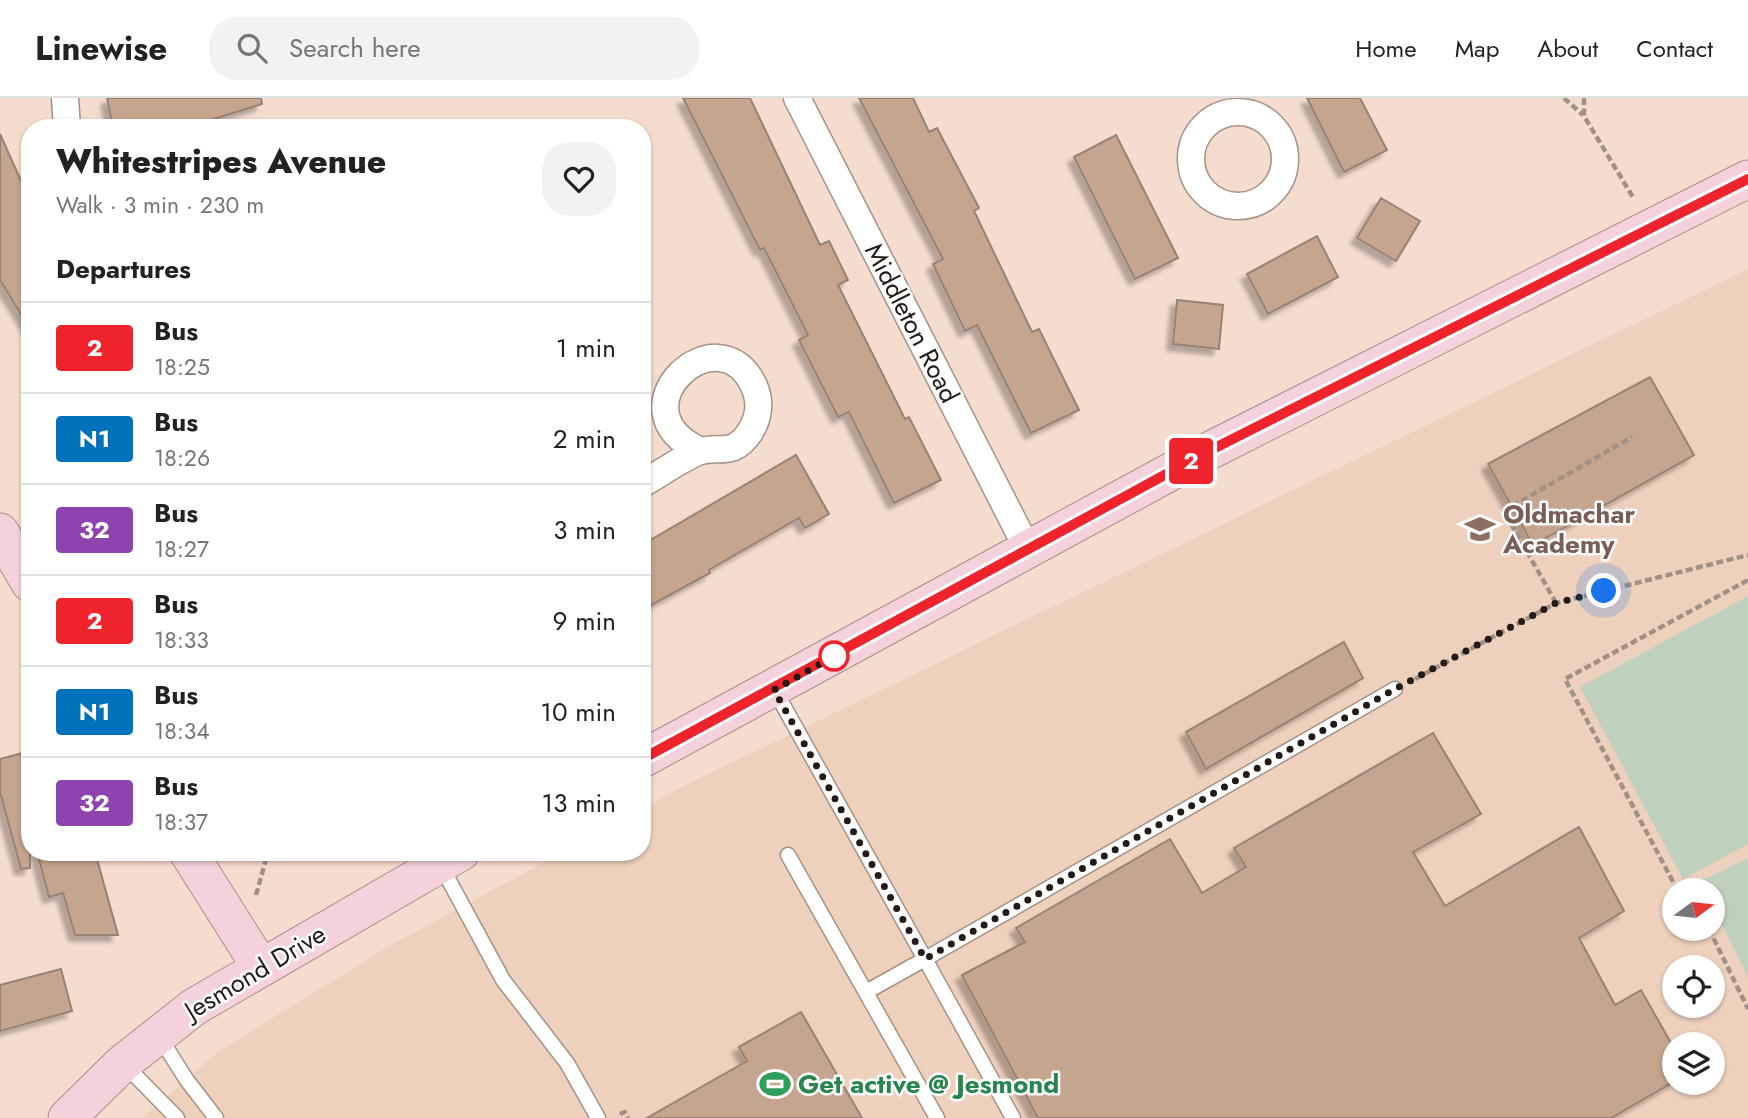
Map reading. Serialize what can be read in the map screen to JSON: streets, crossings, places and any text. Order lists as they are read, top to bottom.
{
  "streets": {
    "street": ["Middleton Road", "Jesmond Drive"]
  },
  "places": {
    "school or university": ["Oldmachar Academy"],
    "sports": ["Get active @ Jesmond"]
  },
  "lines": ["bus line 2"],
  "north": "right",
  "page": {
    "header": "Linewise",
    "search": "Search here",
    "nav": [
      "Home",
      "Map",
      "About",
      "Contact"
    ],
    "on_map": "2",
    "heading": [
      ["Whitestripes Avenue", "Walk · 3 min · 230 m"],
      "Departures"
    ],
    "list": [
      {
        "mark": "2",
        "name": "Bus",
        "note": "18:25",
        "value": "1 min"
      },
      {
        "mark": "N1",
        "name": "Bus",
        "note": "18:26",
        "value": "2 min"
      },
      {
        "mark": "32",
        "name": "Bus",
        "note": "18:27",
        "value": "3 min"
      },
      {
        "mark": "2",
        "name": "Bus",
        "note": "18:33",
        "value": "9 min"
      },
      {
        "mark": "N1",
        "name": "Bus",
        "note": "18:34",
        "value": "10 min"
      },
      {
        "mark": "32",
        "name": "Bus",
        "note": "18:37",
        "value": "13 min"
      }
    ]
  }
}
